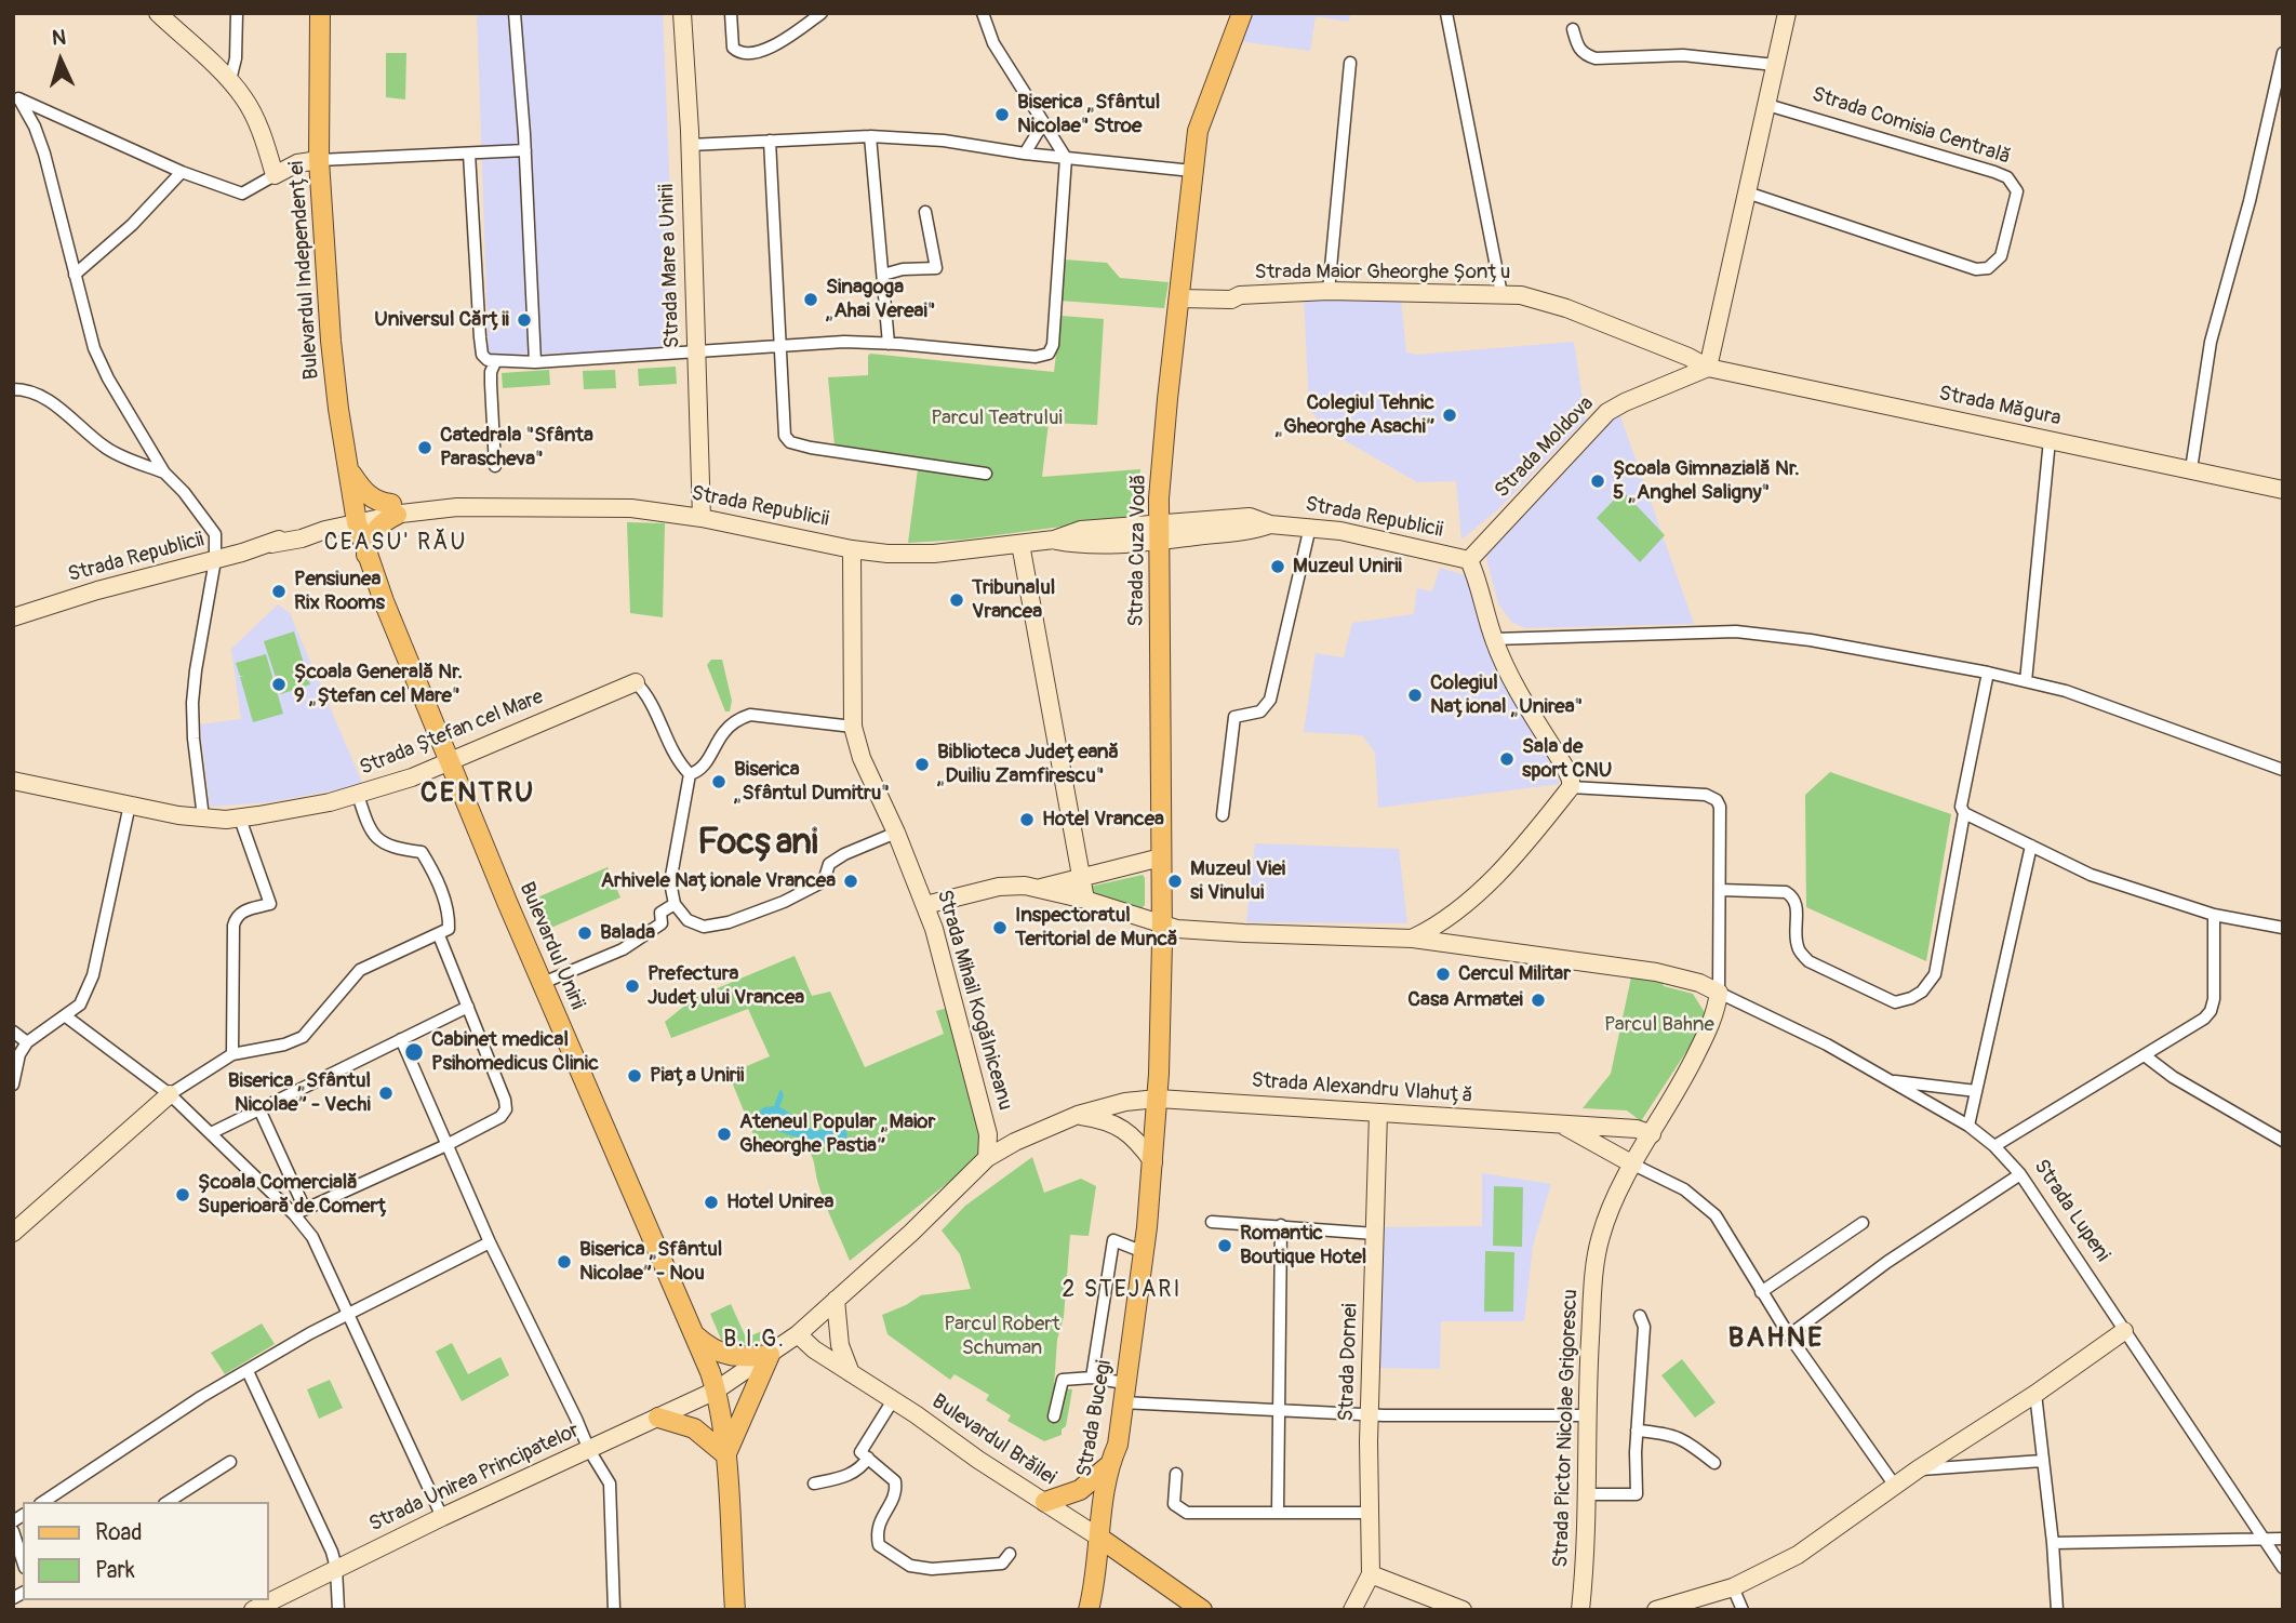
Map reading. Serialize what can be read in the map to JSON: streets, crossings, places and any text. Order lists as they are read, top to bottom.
{
  "streets": {
    "main road": [
      "Bulevardul Independenței",
      "Strada Cuza Vodă",
      "Bulevardul Unirii",
      "Strada Bucegi",
      "Bulevardul Brăilei"
    ],
    "street": [
      "Strada Comisia Centrală",
      "Strada Mare a Unirii",
      "Strada Maior Gheorghe Șonțu",
      "Strada Măgura",
      "Strada Moldova",
      "Strada Republicii",
      "Strada Ștefan cel Mare",
      "Strada Mihail Kogălniceanu",
      "Strada Alexandru Vlahuță",
      "Strada Lupeni",
      "Strada Dornei",
      "Strada Pictor Nicolae Grigorescu",
      "Strada Unirea Principatelor"
    ]
  },
  "crossings": [
    ["Strada Mare a Unirii", "Strada Republicii"],
    ["Bulevardul Independenței", "Strada Republicii"],
    ["Bulevardul Independenței", "Bulevardul Unirii"],
    ["Strada Maior Gheorghe Șonțu", "Strada Măgura"],
    ["Strada Maior Gheorghe Șonțu", "Strada Moldova"],
    ["Strada Maior Gheorghe Șonțu", "Strada Cuza Vodă"],
    ["Strada Măgura", "Strada Moldova"],
    ["Strada Moldova", "Strada Republicii"],
    ["Strada Republicii", "Strada Cuza Vodă"],
    ["Strada Republicii", "Bulevardul Unirii"],
    ["Strada Republicii", "Strada Mihail Kogălniceanu"],
    ["Strada Cuza Vodă", "Strada Alexandru Vlahuță"],
    ["Strada Cuza Vodă", "Strada Lupeni"],
    ["Strada Cuza Vodă", "Strada Bucegi"],
    ["Strada Ștefan cel Mare", "Bulevardul Unirii"],
    ["Bulevardul Unirii", "Strada Unirea Principatelor"],
    ["Strada Mihail Kogălniceanu", "Strada Alexandru Vlahuță"],
    ["Strada Mihail Kogălniceanu", "Strada Unirea Principatelor"],
    ["Strada Alexandru Vlahuță", "Strada Dornei"],
    ["Strada Alexandru Vlahuță", "Strada Bucegi"],
    ["Strada Alexandru Vlahuță", "Strada Pictor Nicolae Grigorescu"],
    ["Strada Alexandru Vlahuță", "Strada Unirea Principatelor"],
    ["Strada Bucegi", "Bulevardul Brăilei"],
    ["Bulevardul Brăilei", "Strada Unirea Principatelor"]
  ],
  "districts": [
    "CEASU' RĂU",
    "CENTRU",
    "Focșani",
    "2 STEJARI",
    "BAHNE",
    "B.I.G."
  ],
  "parks": ["Parcul Teatrului", "Parcul Bahne", "Parcul Robert Schuman"],
  "places": [
    "Biserica „Sfântul Nicolae\" Stroe",
    "Sinagoga „Ahai Vereai\"",
    "Universul Cărții",
    "Colegiul Tehnic „Gheorghe Asachi”",
    "Catedrala \"Sfânta Parascheva\"",
    "Școala Gimnazială Nr. 5 „Anghel Saligny\"",
    "Muzeul Unirii",
    "Pensiunea Rix Rooms",
    "Tribunalul Vrancea",
    "Școala Generală Nr. 9 „Ștefan cel Mare\"",
    "Colegiul Național „Unirea\"",
    "Sala de sport CNU",
    "Biblioteca Județeană „Duiliu Zamfirescu\"",
    "Biserica „Sfântul Dumitru\"",
    "Hotel Vrancea",
    "Arhivele Naționale Vrancea",
    "Muzeul Viei si Vinului",
    "Inspectoratul Teritorial de Muncă",
    "Balada",
    "Cercul Militar",
    "Prefectura Județului Vrancea",
    "Casa Armatei",
    "Cabinet medical Psihomedicus Clinic",
    "Piața Unirii",
    "Biserica „Sfântul Nicolae” - Vechi",
    "Ateneul Popular „Maior Gheorghe Pastia”",
    "Școala Comercială Superioară de Comerț",
    "Hotel Unirea",
    "Romantic Boutique Hotel",
    "Biserica „Sfântul Nicolae” - Nou"
  ],
  "legend": ["Road", "Park"],
  "north": "top"
}
